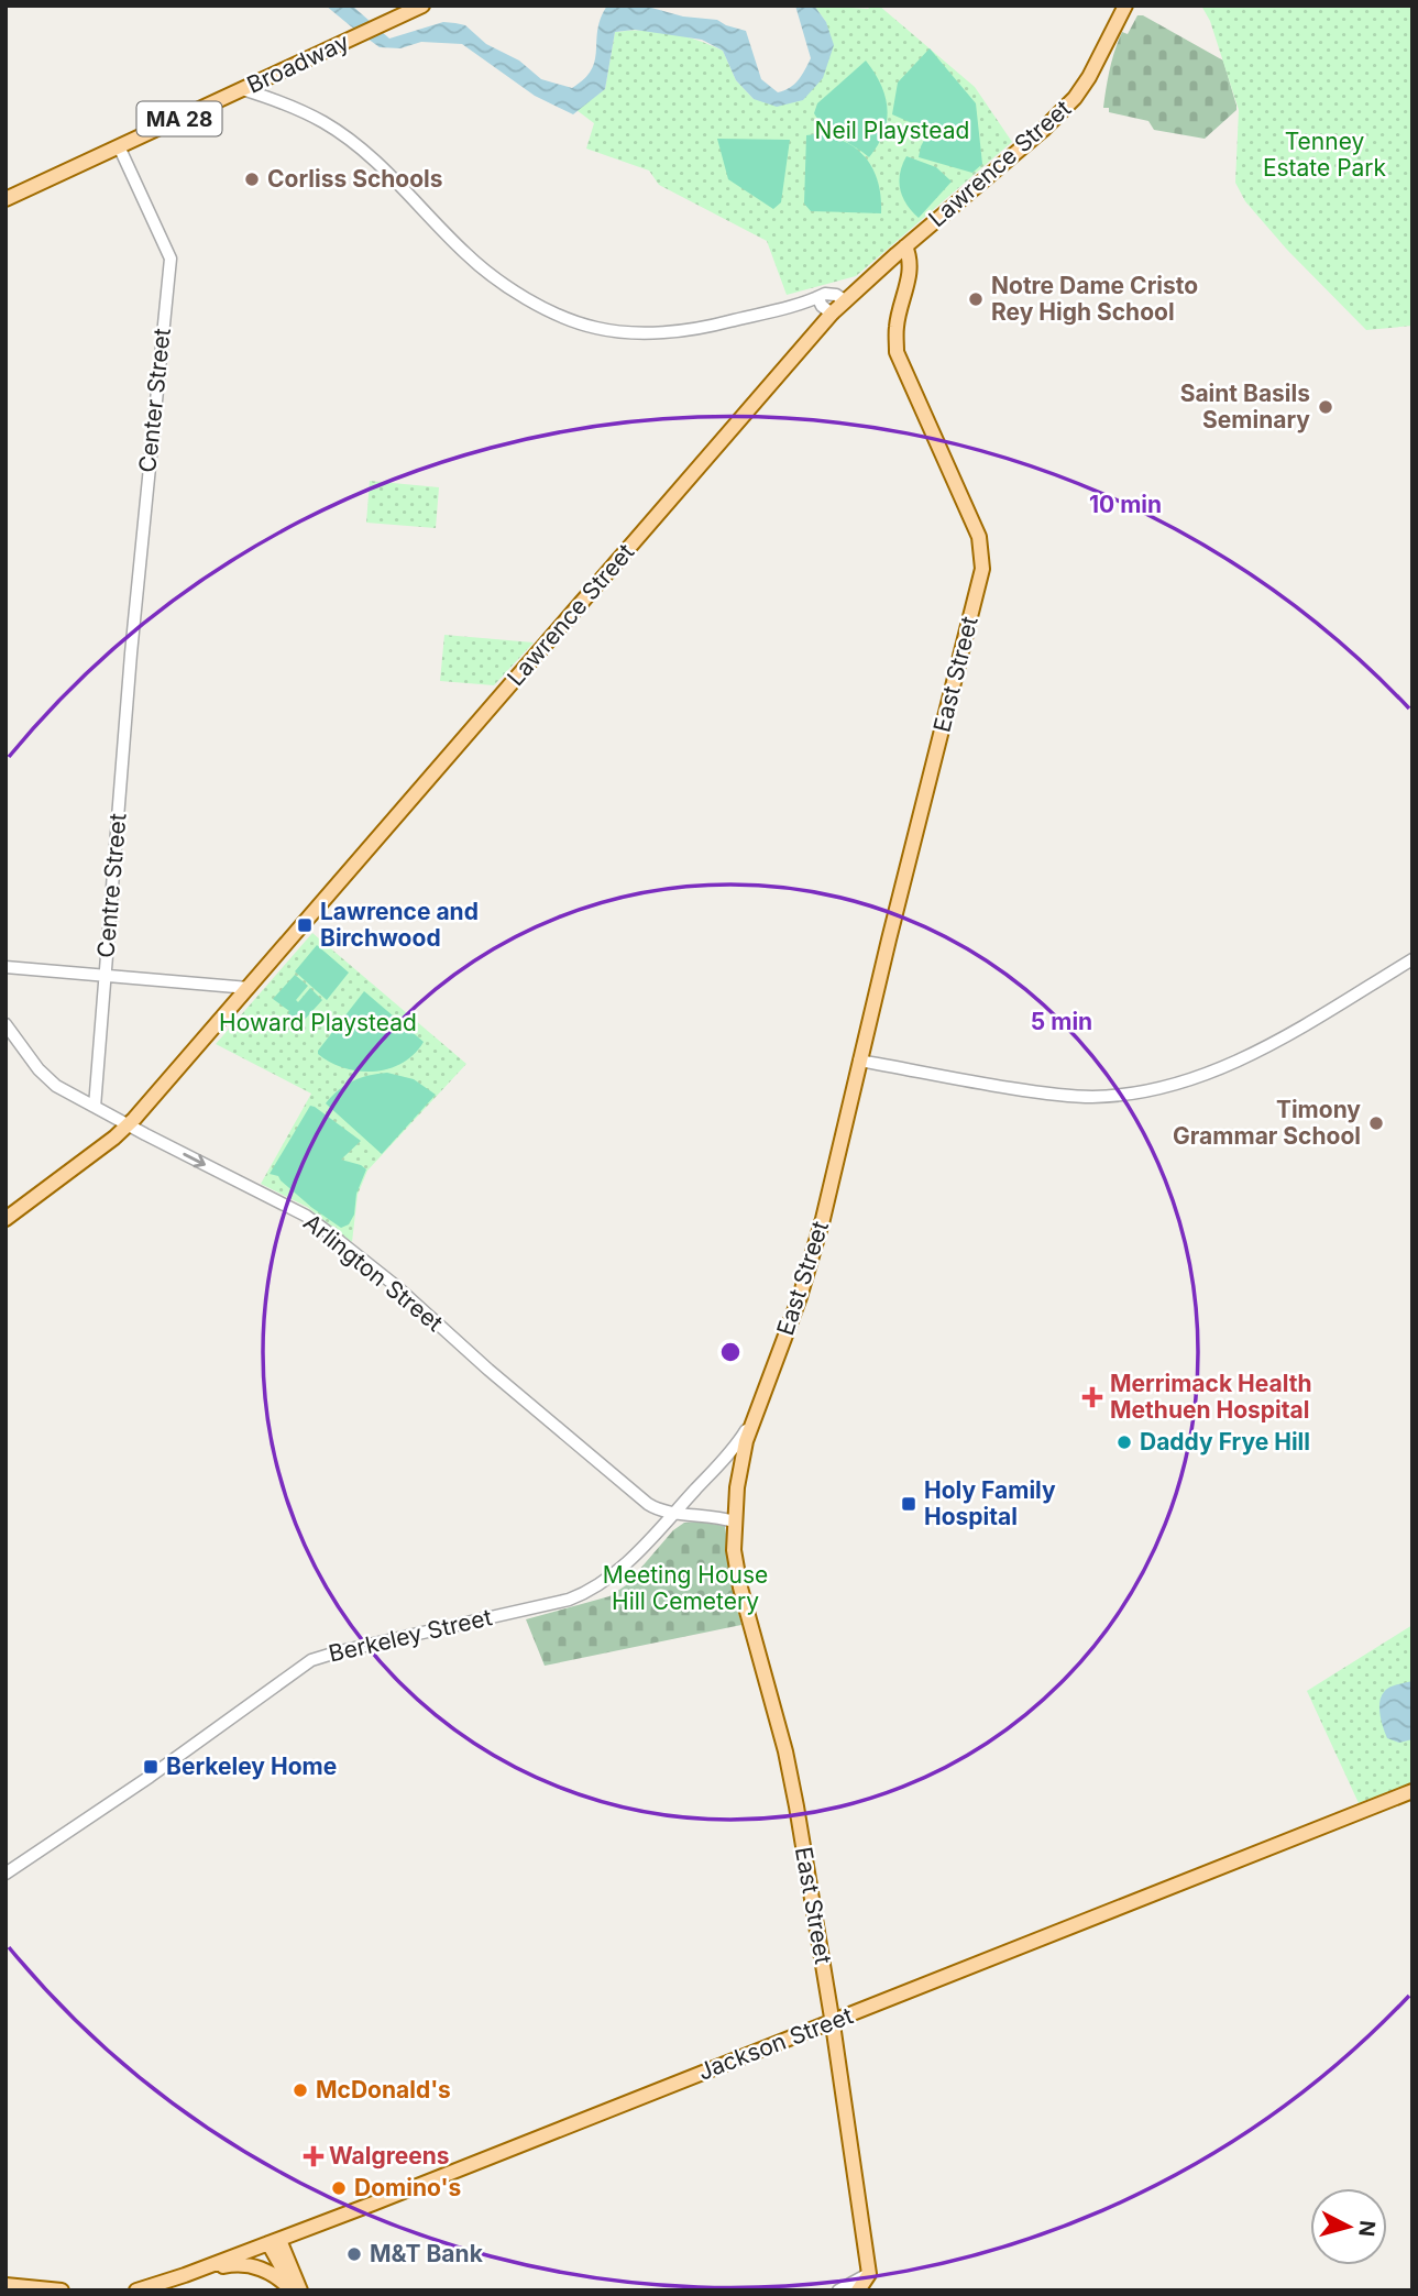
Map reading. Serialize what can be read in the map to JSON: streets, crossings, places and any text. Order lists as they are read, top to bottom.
{
  "streets": {
    "main road": [
      "Broadway",
      "MA 28",
      "Lawrence Street",
      "East Street",
      "Jackson Street"
    ],
    "street": [
      "Center Street",
      "Centre Street",
      "Arlington Street",
      "Berkeley Street"
    ]
  },
  "crossings": [
    ["Broadway", "Center Street"],
    ["Lawrence Street", "East Street"],
    ["Lawrence Street", "Arlington Street"],
    ["Center Street", "Centre Street"],
    ["East Street", "Arlington Street"],
    ["East Street", "Berkeley Street"],
    ["East Street", "Jackson Street"],
    ["Centre Street", "Arlington Street"],
    ["Arlington Street", "Berkeley Street"]
  ],
  "one_way": ["Arlington Street"],
  "parks": [
    "Neil Playstead",
    "Tenney Estate Park",
    "Howard Playstead",
    "Meeting House Hill Cemetery"
  ],
  "places": {
    "other": [
      "Corliss Schools",
      "Notre Dame Cristo Rey High School",
      "Saint Basils Seminary",
      "Timony Grammar School",
      "Daddy Frye Hill",
      "McDonald's",
      "Domino's",
      "M&T Bank"
    ],
    "transit": ["Lawrence and Birchwood", "Holy Family Hospital", "Berkeley Home"],
    "health": ["Merrimack Health Methuen Hospital", "Walgreens"]
  },
  "north": "right",
  "rings": ["10 min", "5 min"]
}
